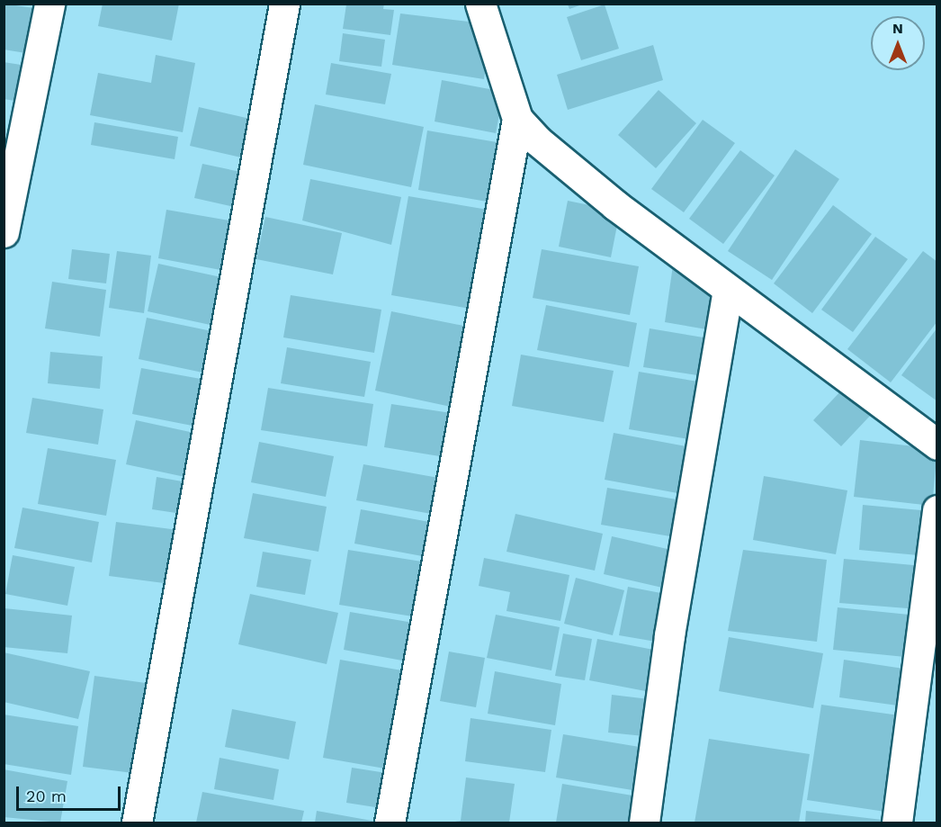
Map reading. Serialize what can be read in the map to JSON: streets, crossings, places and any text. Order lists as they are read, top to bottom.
{
  "scale_bar": "20 m",
  "north": "top"
}
